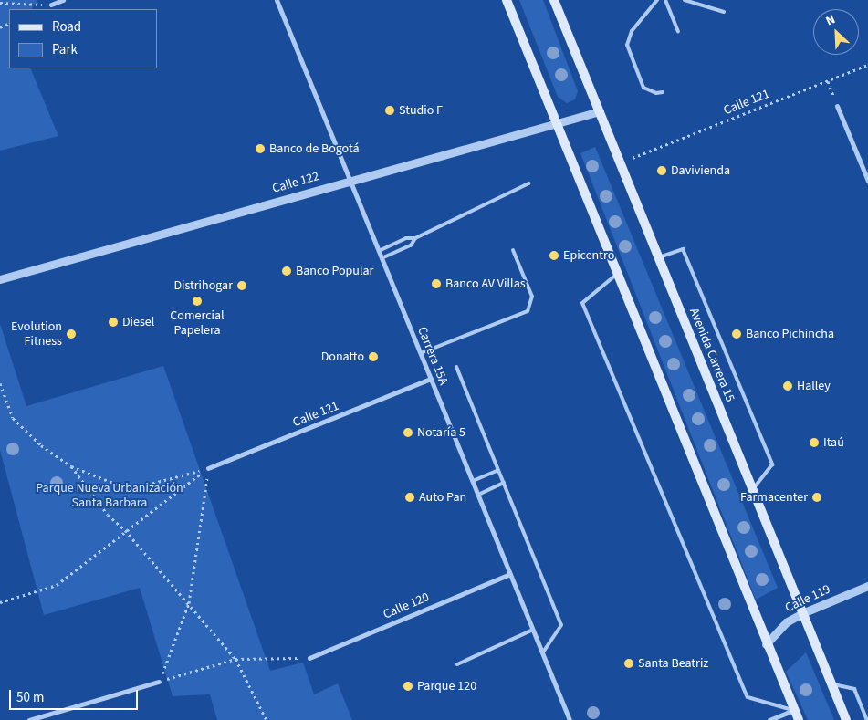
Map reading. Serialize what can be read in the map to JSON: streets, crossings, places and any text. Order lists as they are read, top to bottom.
{
  "streets": {
    "main road": ["Avenida Carrera 15"],
    "street": [
      "Calle 121",
      "Calle 122",
      "Carrera 15A",
      "Calle 119",
      "Calle 120"
    ]
  },
  "crossings": [
    ["Calle 121", "Carrera 15A"],
    ["Calle 122", "Avenida Carrera 15"],
    ["Calle 122", "Carrera 15A"],
    ["Avenida Carrera 15", "Calle 119"],
    ["Carrera 15A", "Calle 120"]
  ],
  "parks": ["Parque Nueva Urbanización Santa Barbara"],
  "places": [
    "Studio F",
    "Banco de Bogotá",
    "Davivienda",
    "Epicentro",
    "Banco Popular",
    "Banco AV Villas",
    "Distrihogar",
    "Comercial Papelera",
    "Diesel",
    "Evolution Fitness",
    "Banco Pichincha",
    "Donatto",
    "Halley",
    "Notaría 5",
    "Itaú",
    "Auto Pan",
    "Farmacenter",
    "Santa Beatriz",
    "Parque 120"
  ],
  "legend": ["Road", "Park"],
  "scale_bar": "50 m",
  "north": "top left"
}
